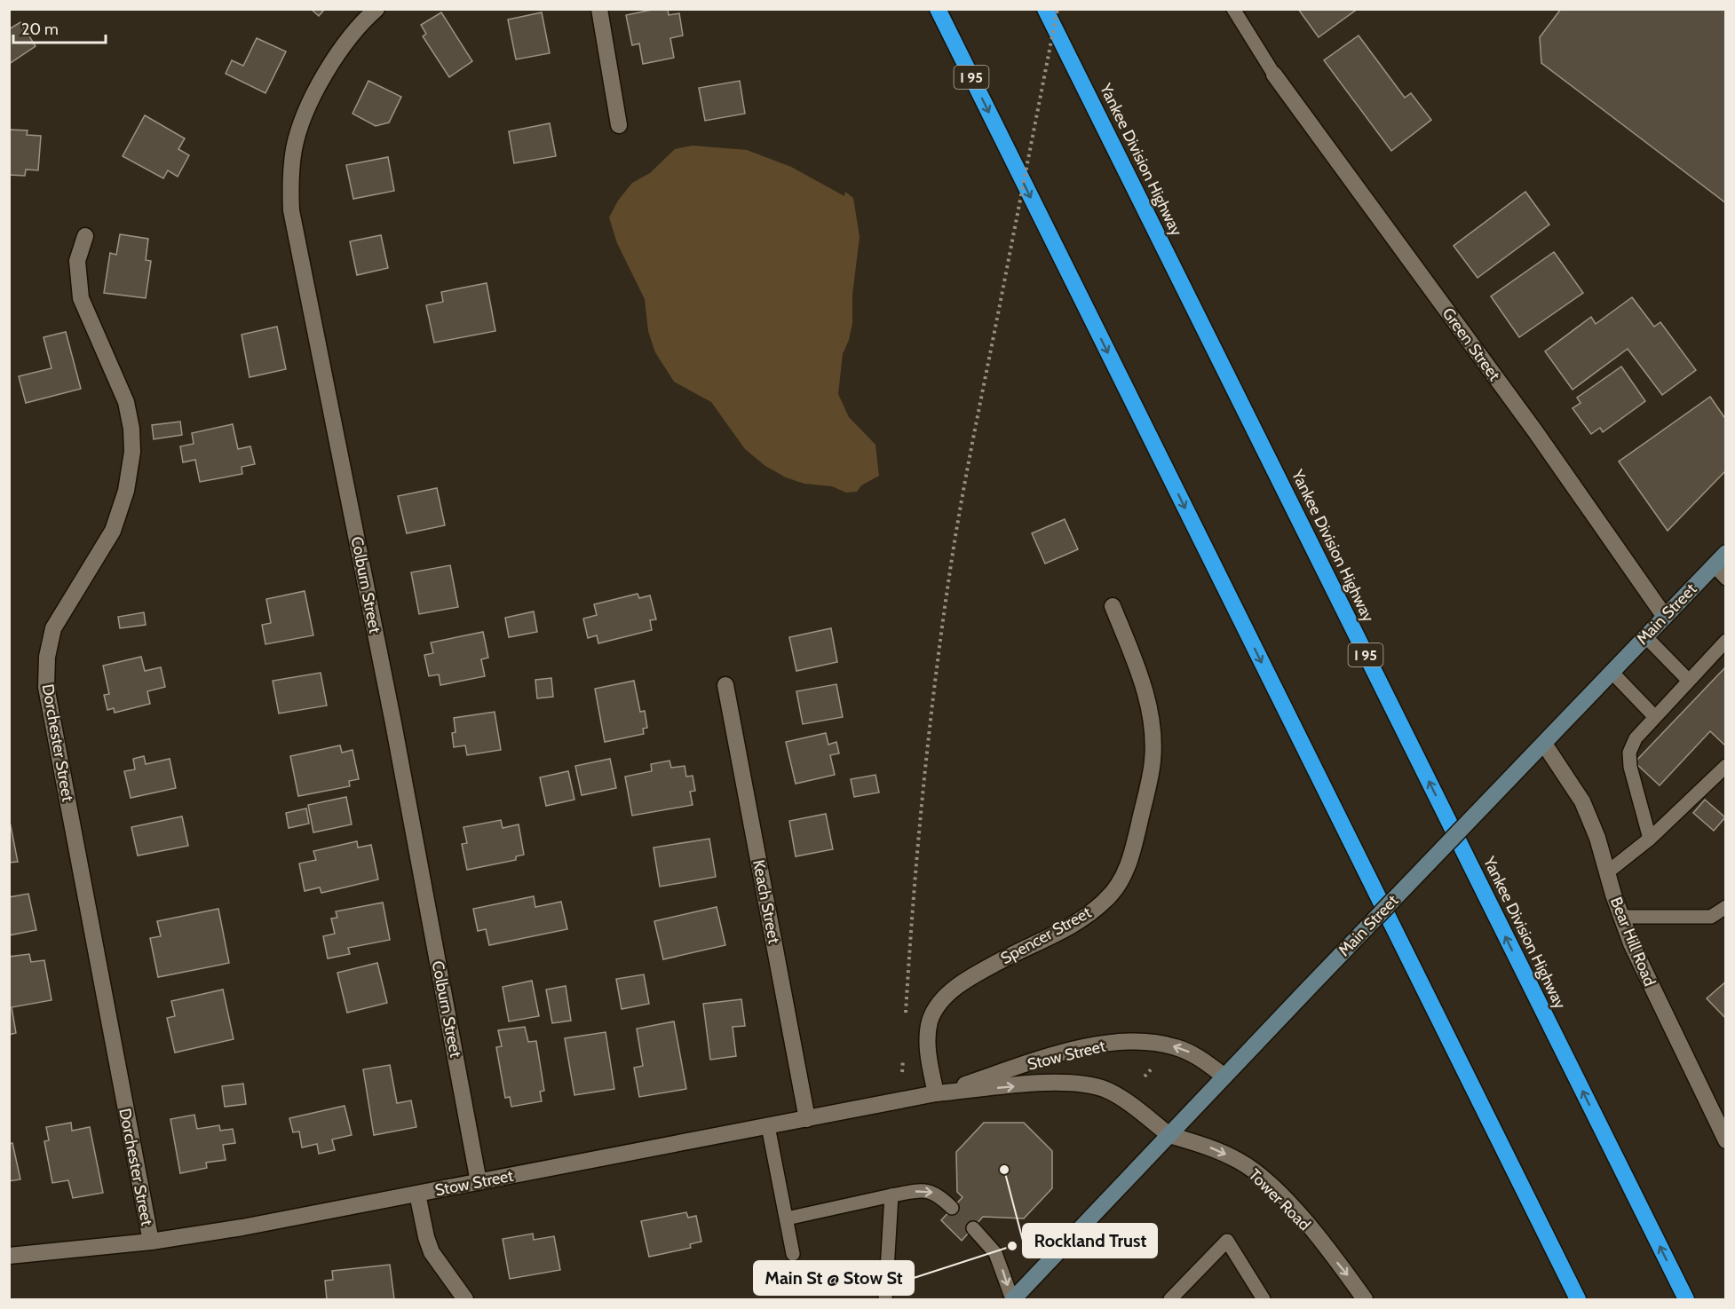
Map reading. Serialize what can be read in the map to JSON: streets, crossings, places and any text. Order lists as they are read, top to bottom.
{
  "streets": {
    "highway": ["I 95", "Yankee Division Highway"],
    "main road": ["Main Street"],
    "street": [
      "Green Street",
      "Colburn Street",
      "Dorchester Street",
      "Keach Street",
      "Spencer Street",
      "Bear Hill Road",
      "Stow Street",
      "Tower Road"
    ]
  },
  "crossings": [
    ["Green Street", "Main Street"],
    ["Colburn Street", "Stow Street"],
    ["Main Street", "Bear Hill Road"],
    ["Main Street", "Stow Street"],
    ["Main Street", "Tower Road"],
    ["Dorchester Street", "Stow Street"],
    ["Keach Street", "Stow Street"],
    ["Spencer Street", "Stow Street"],
    ["Stow Street", "Tower Road"]
  ],
  "one_way": ["Tower Road"],
  "places": ["Rockland Trust", "Main St @ Stow St"],
  "scale_bar": "20 m"
}
